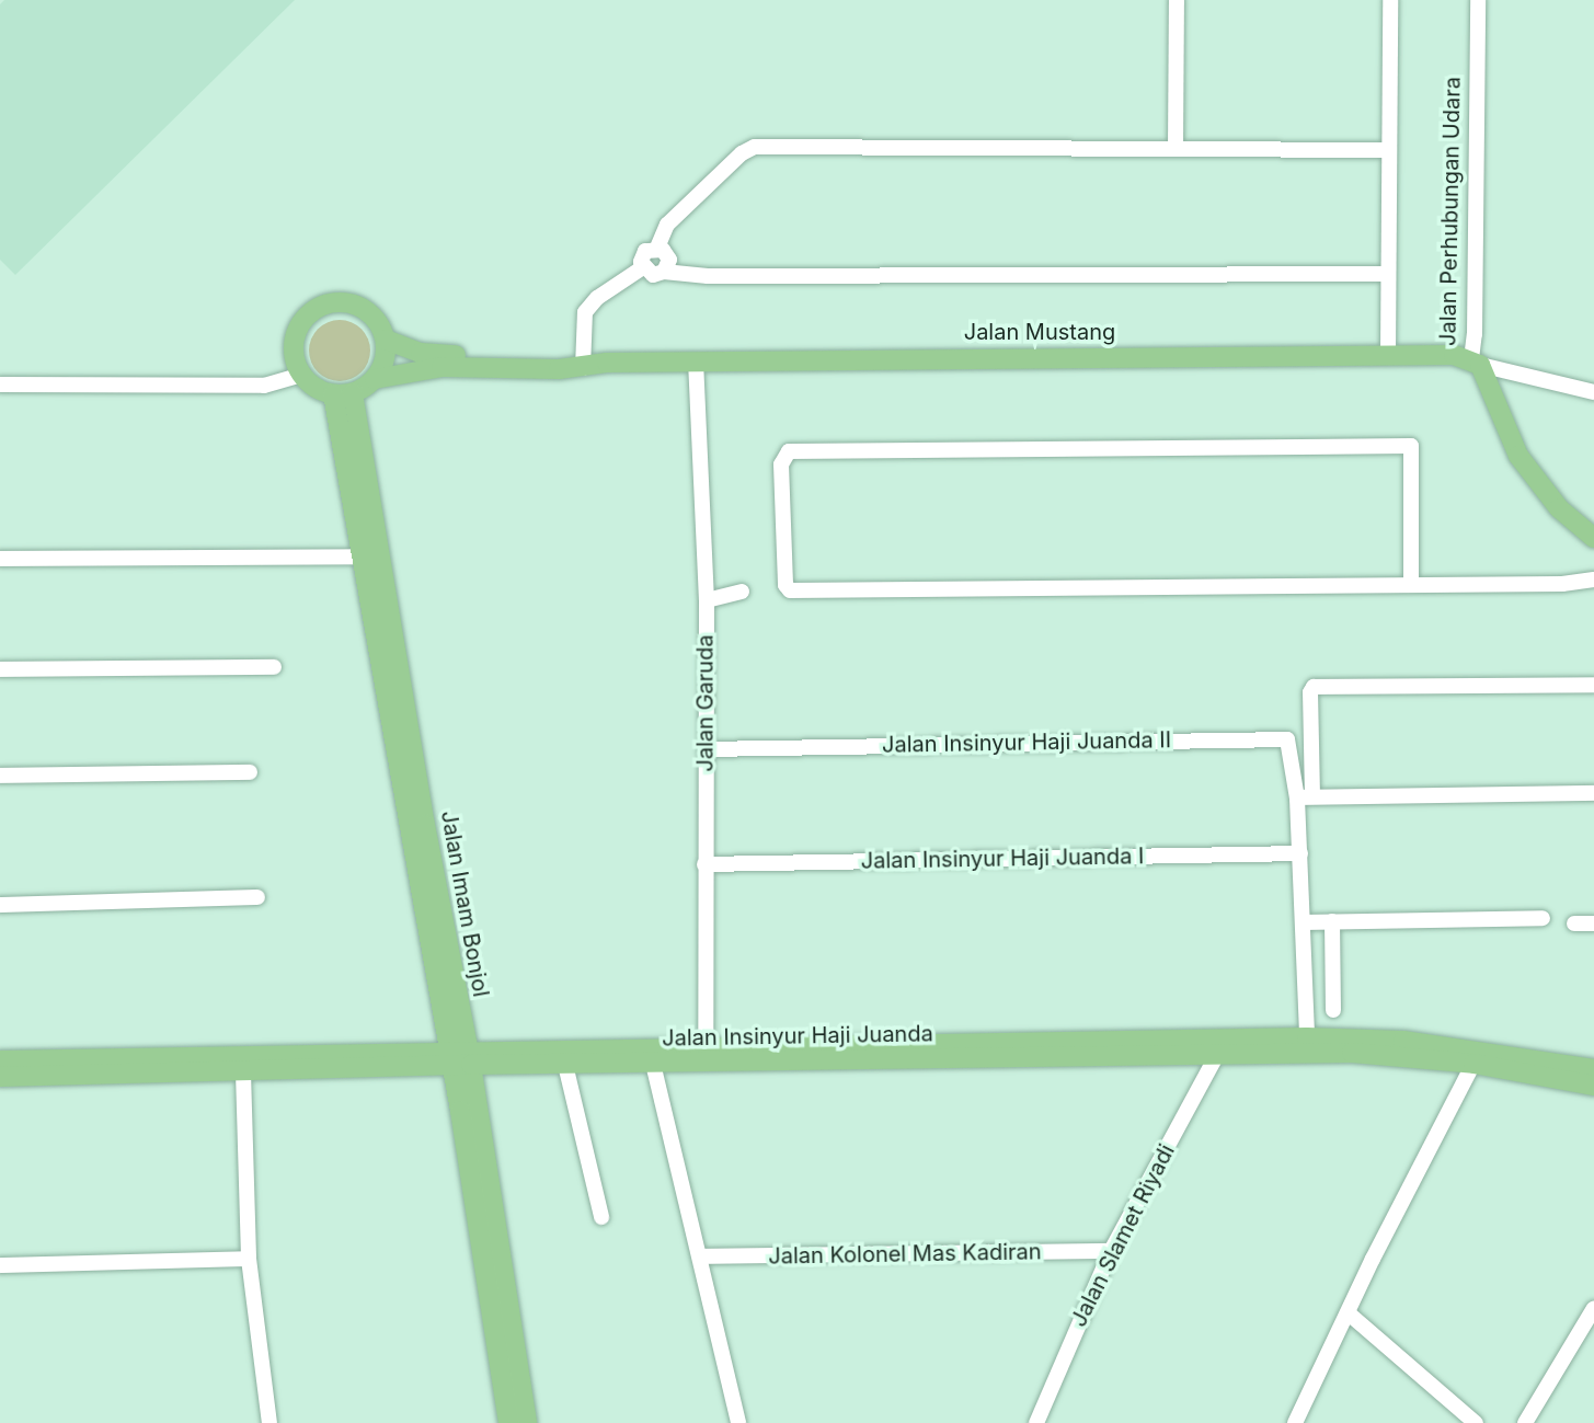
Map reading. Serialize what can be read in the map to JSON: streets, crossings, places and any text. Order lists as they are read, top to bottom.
{
  "streets": {
    "main road": [
      "Jalan Perhubungan Udara",
      "Jalan Mustang",
      "Jalan Imam Bonjol",
      "Jalan Insinyur Haji Juanda"
    ],
    "street": [
      "Jalan Garuda",
      "Jalan Insinyur Haji Juanda II",
      "Jalan Insinyur Haji Juanda I",
      "Jalan Slamet Riyadi",
      "Jalan Kolonel Mas Kadiran"
    ]
  },
  "crossings": [
    ["Jalan Perhubungan Udara", "Jalan Mustang"],
    ["Jalan Mustang", "Jalan Garuda"],
    ["Jalan Mustang", "Jalan Imam Bonjol"],
    ["Jalan Garuda", "Jalan Insinyur Haji Juanda II"],
    ["Jalan Garuda", "Jalan Insinyur Haji Juanda I"],
    ["Jalan Garuda", "Jalan Insinyur Haji Juanda"],
    ["Jalan Imam Bonjol", "Jalan Insinyur Haji Juanda"],
    ["Jalan Insinyur Haji Juanda", "Jalan Slamet Riyadi"],
    ["Jalan Slamet Riyadi", "Jalan Kolonel Mas Kadiran"]
  ]
}
